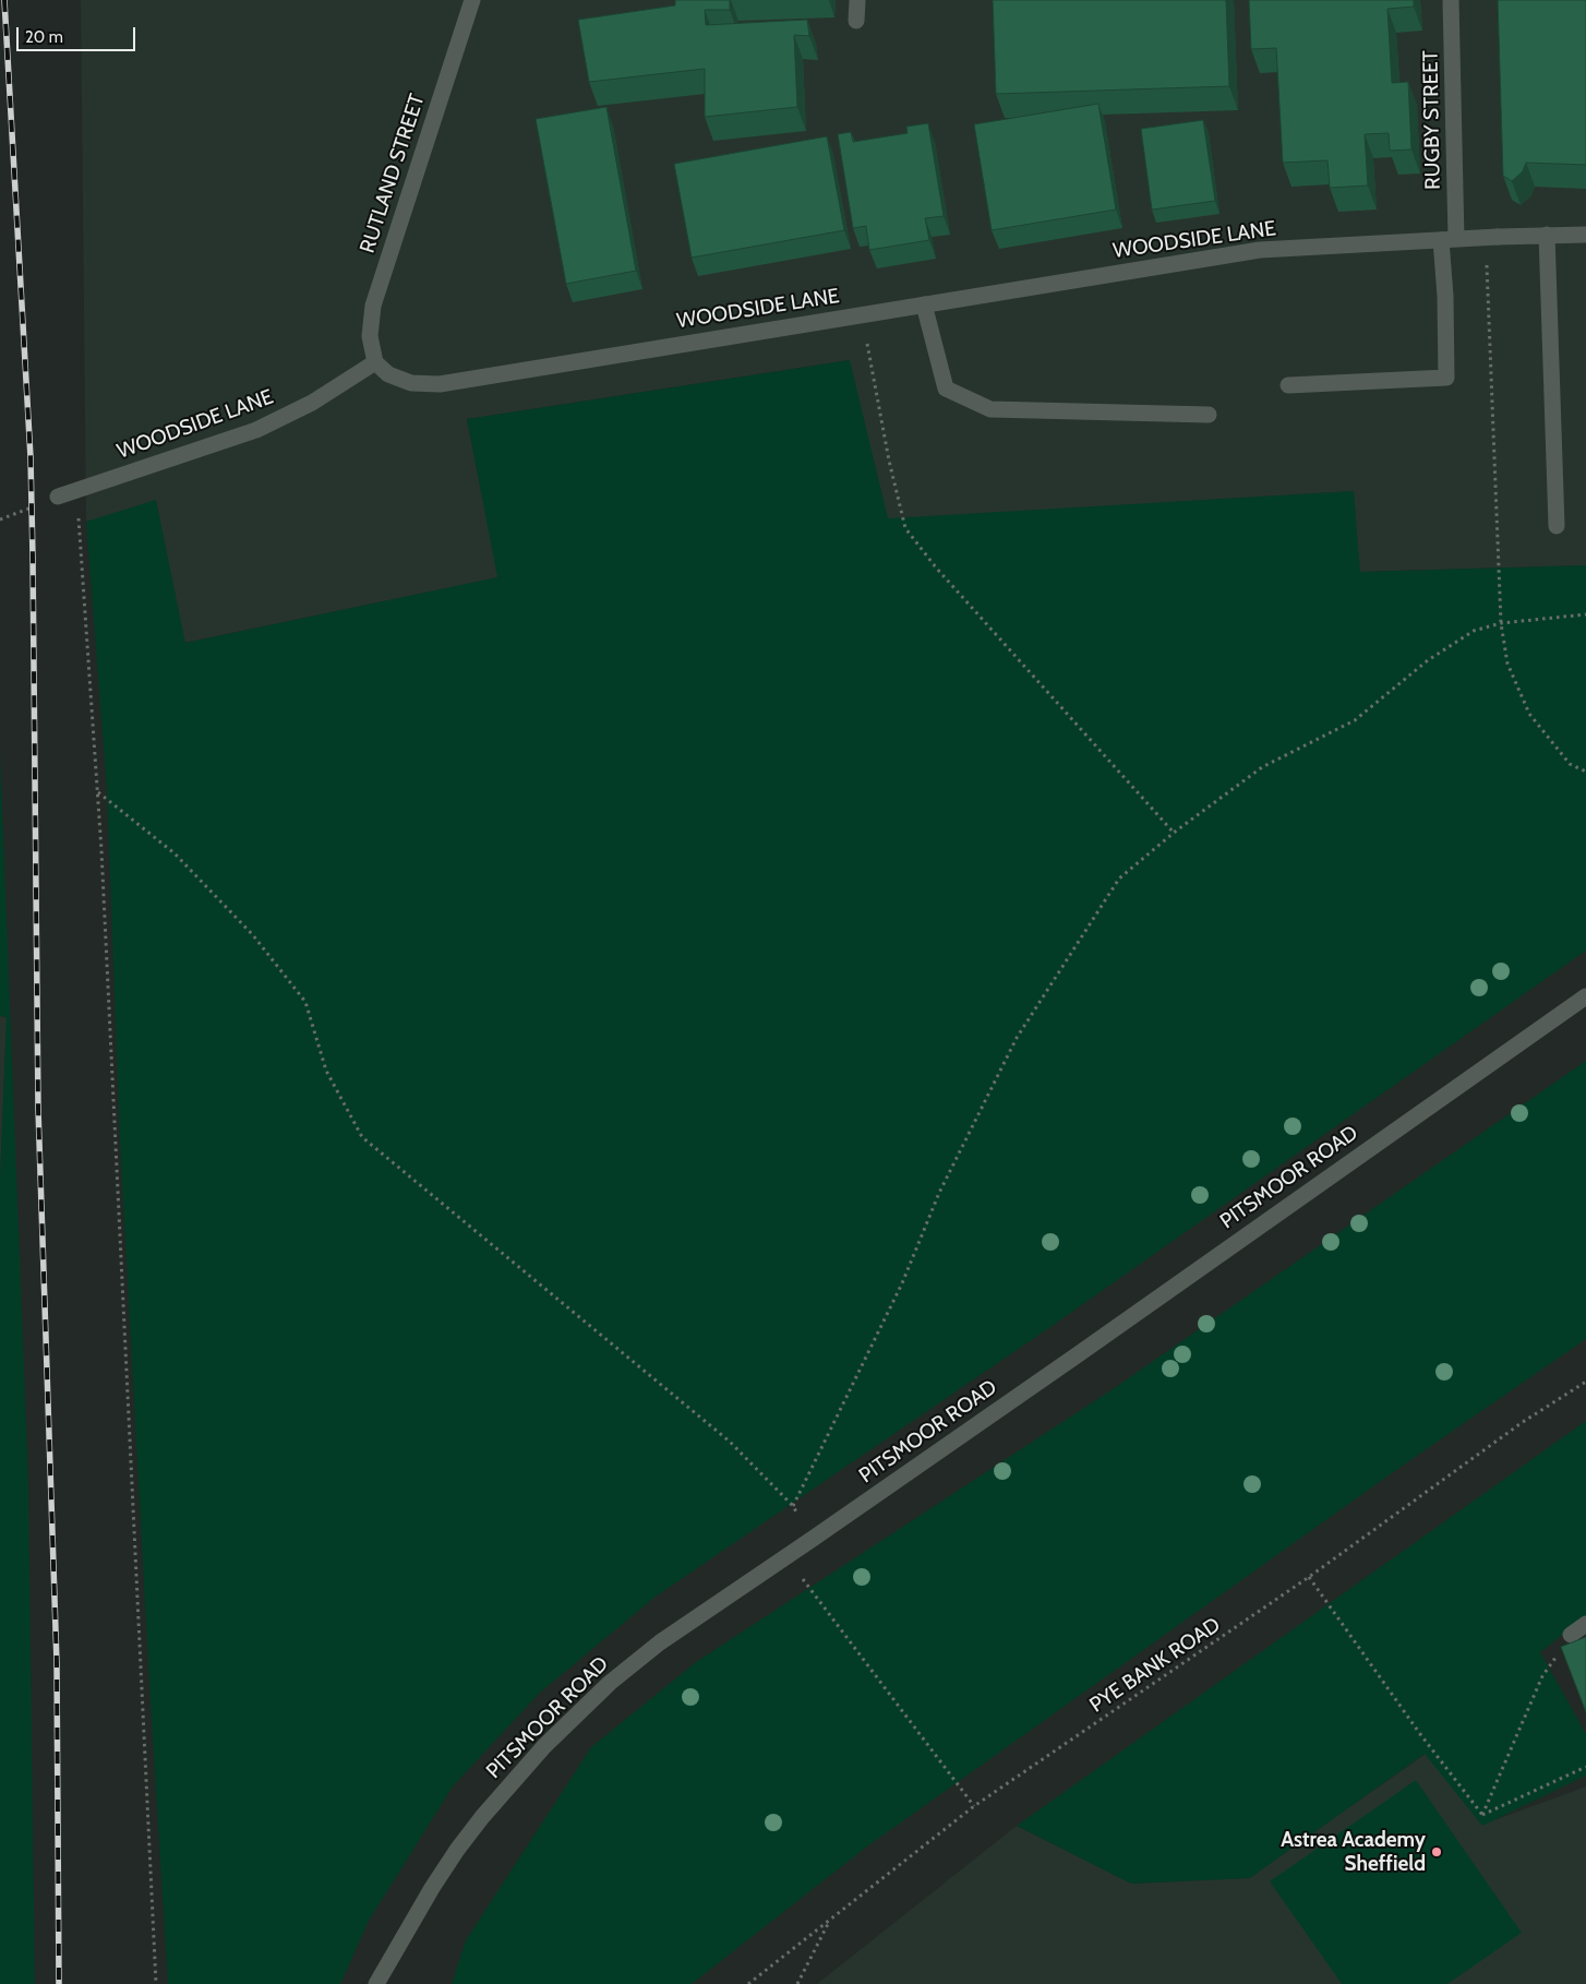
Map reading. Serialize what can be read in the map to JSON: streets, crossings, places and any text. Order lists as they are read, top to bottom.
{
  "streets": {
    "street": [
      "RUGBY STREET",
      "RUTLAND STREET",
      "WOODSIDE LANE",
      "PITSMOOR ROAD"
    ],
    "path": ["PYE BANK ROAD"]
  },
  "crossings": [
    ["RUGBY STREET", "WOODSIDE LANE"],
    ["RUTLAND STREET", "WOODSIDE LANE"]
  ],
  "places": ["Astrea Academy Sheffield"],
  "scale_bar": "20 m"
}
